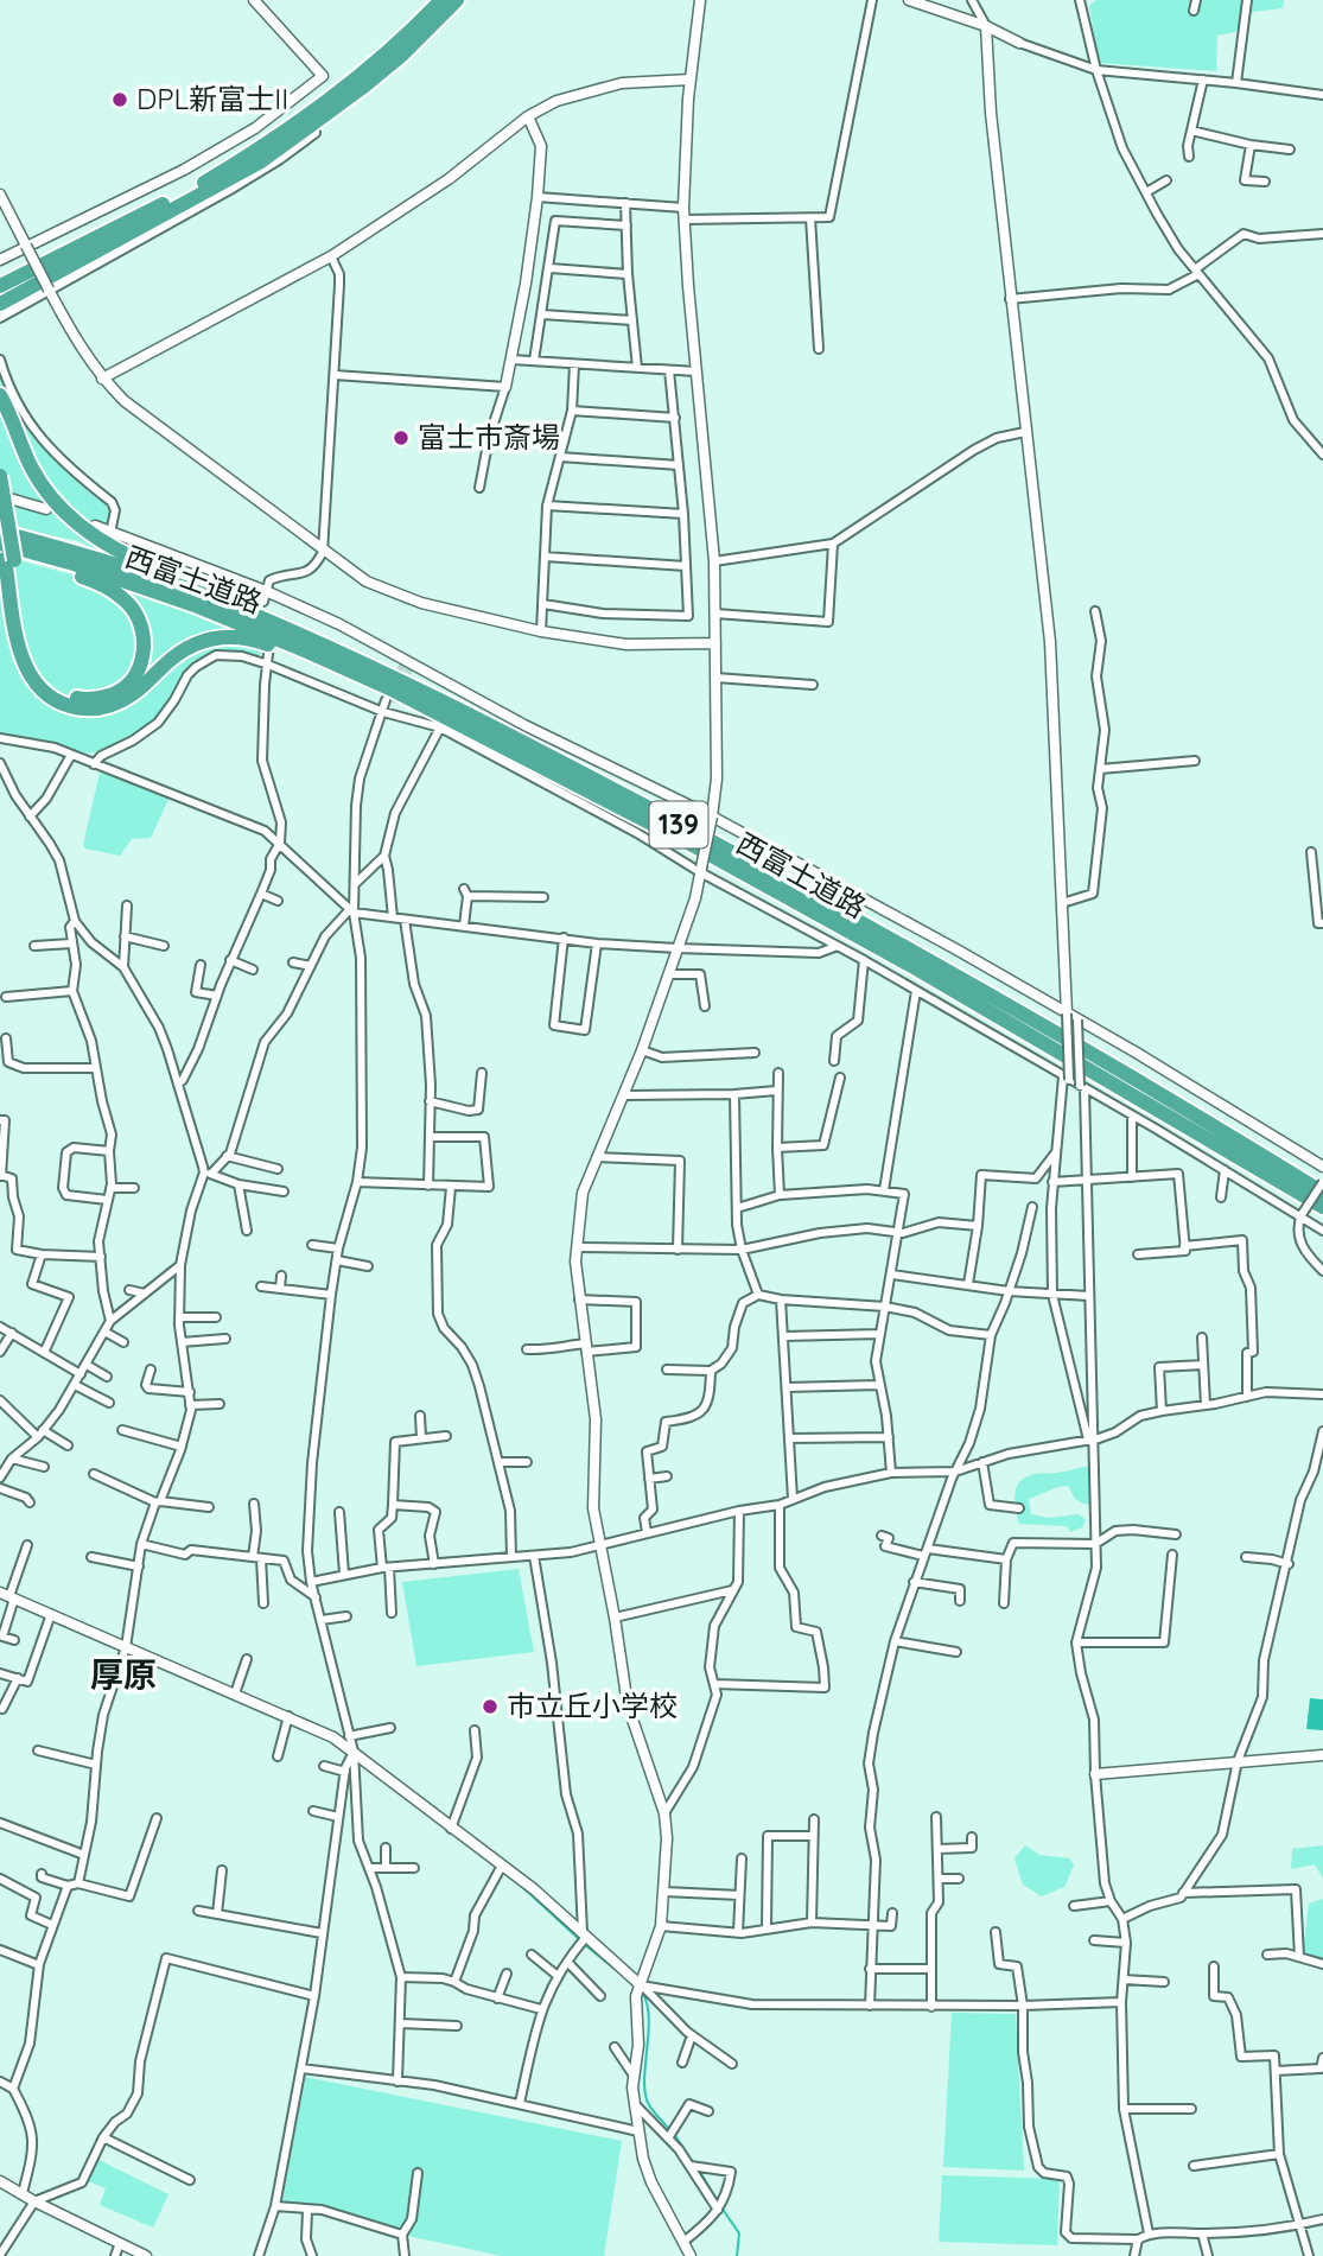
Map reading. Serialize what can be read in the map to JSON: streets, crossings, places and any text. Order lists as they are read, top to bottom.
{
  "streets": {
    "highway": ["西富士道路", "139"]
  },
  "districts": ["厚原"],
  "places": ["DPL新富士II", "富士市斎場", "市立丘小学校"]
}
